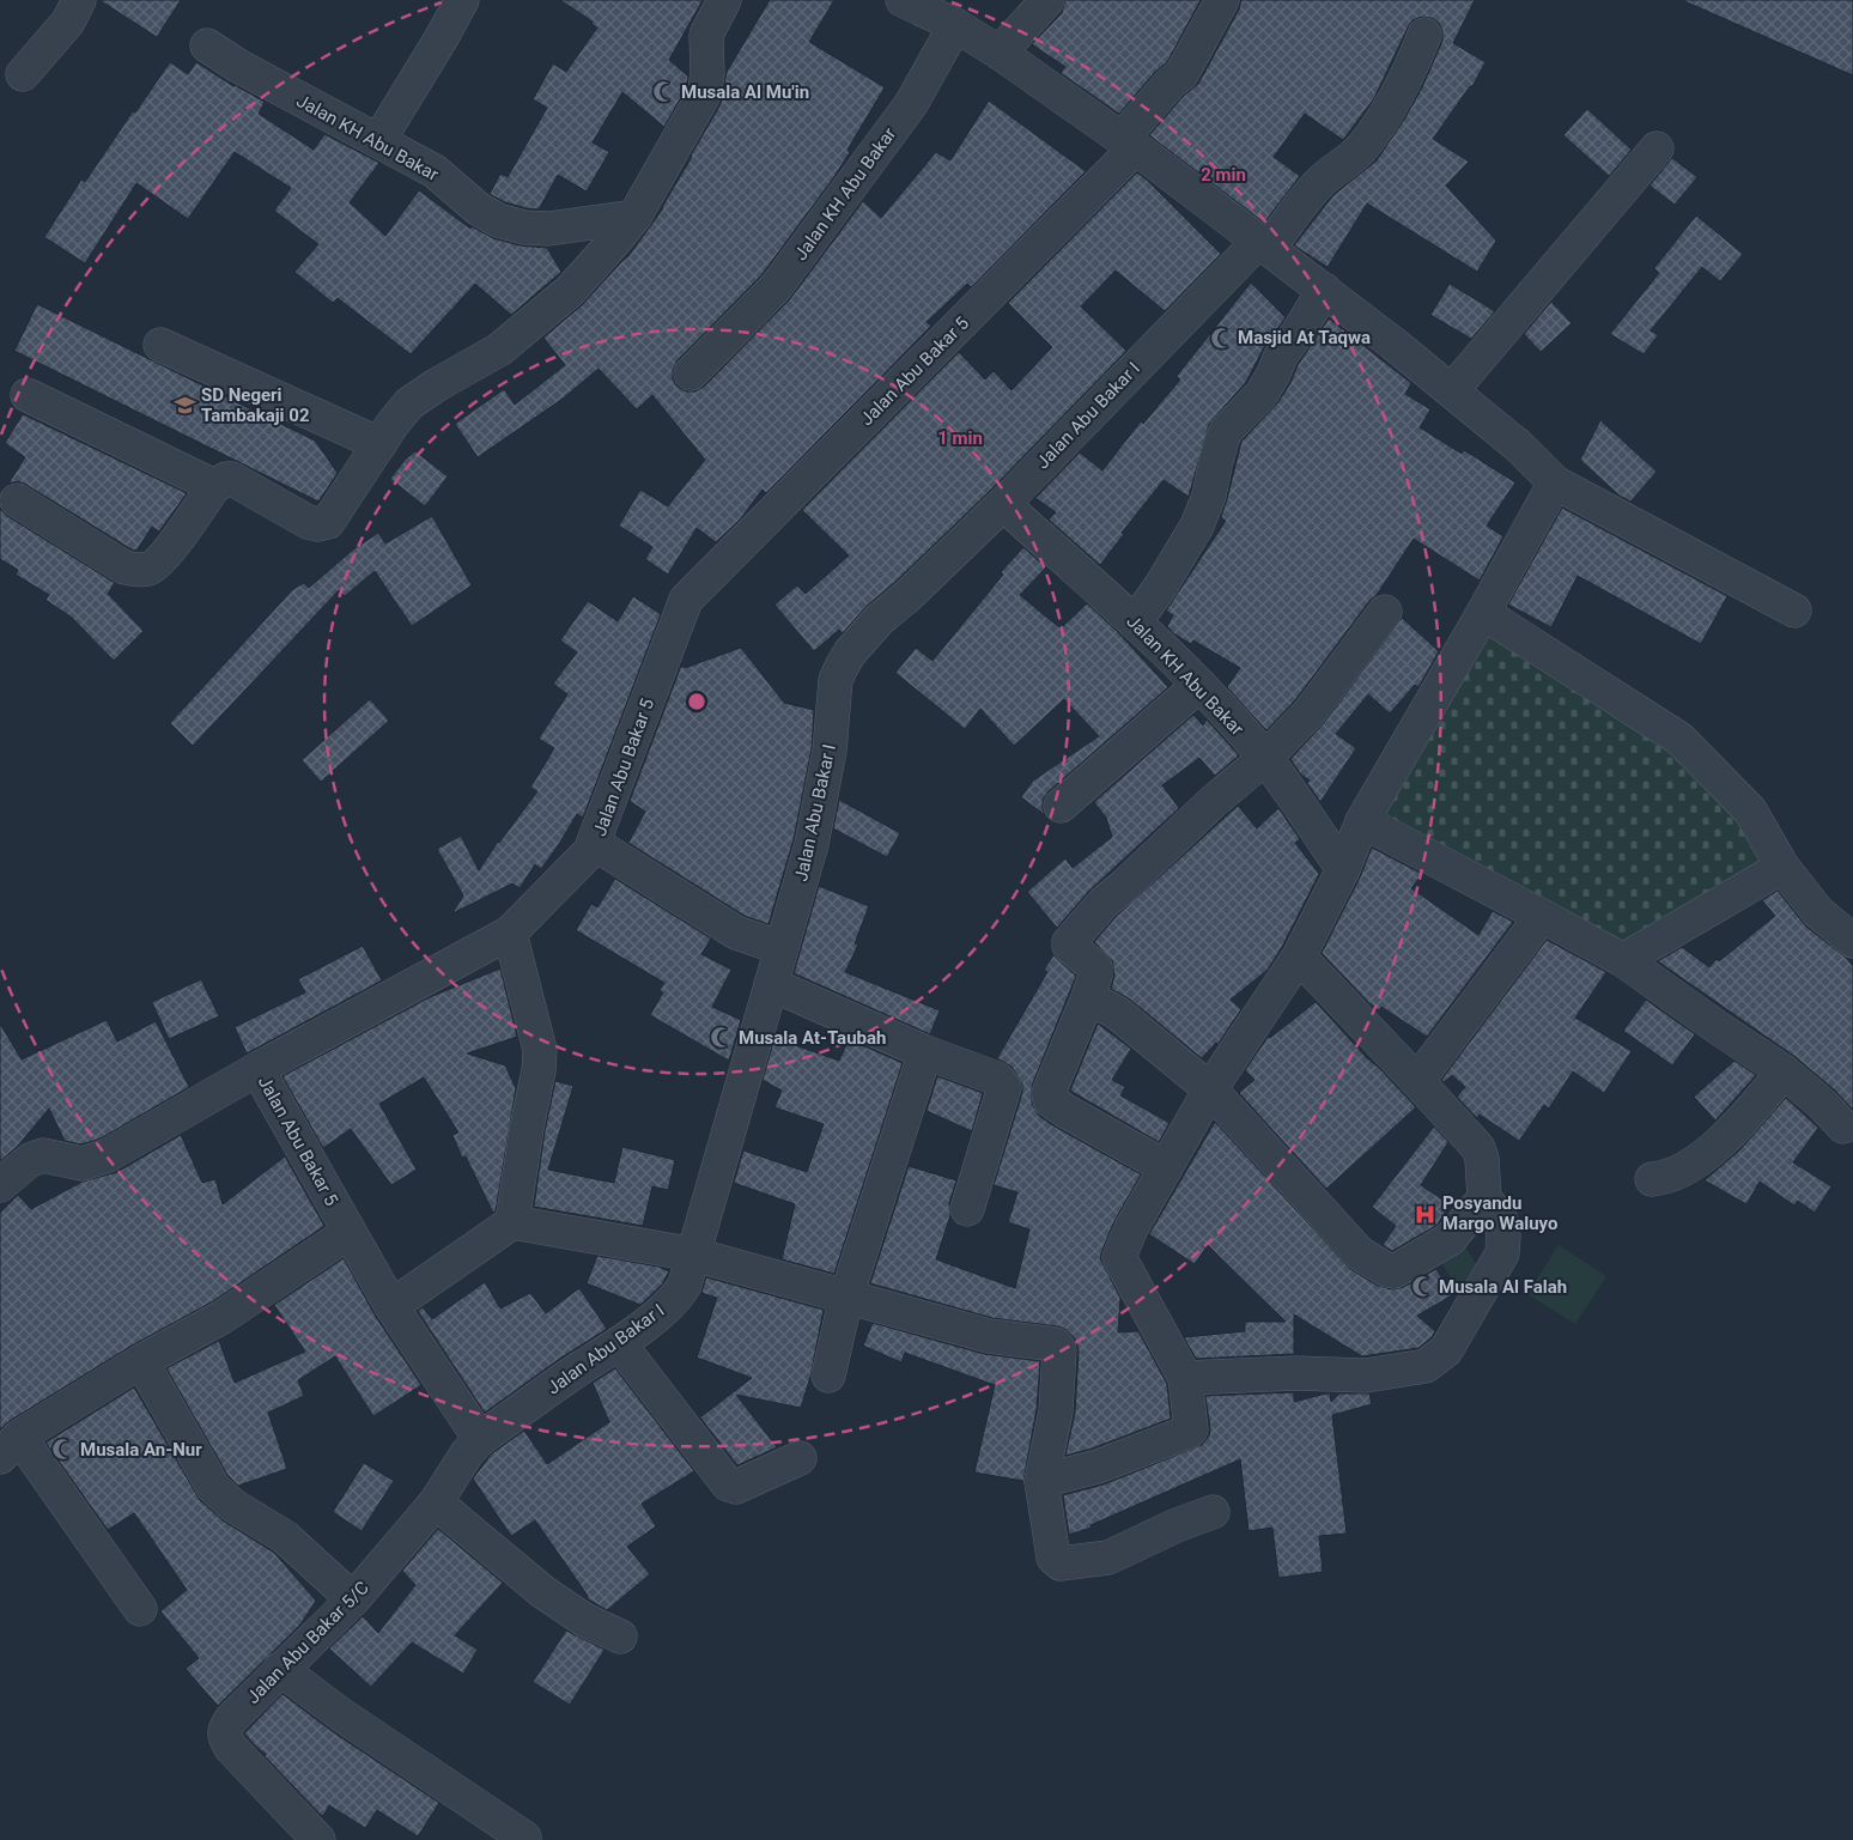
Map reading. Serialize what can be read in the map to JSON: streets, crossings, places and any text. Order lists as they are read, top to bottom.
{
  "streets": {
    "street": [
      "Jalan KH Abu Bakar",
      "Jalan Abu Bakar 5",
      "Jalan Abu Bakar I",
      "Jalan Abu Bakar 5/C"
    ]
  },
  "crossings": [
    ["Jalan KH Abu Bakar", "Jalan Abu Bakar I"],
    ["Jalan Abu Bakar 5", "Jalan Abu Bakar I"],
    ["Jalan Abu Bakar 5", "Jalan Abu Bakar 5/C"],
    ["Jalan Abu Bakar I", "Jalan Abu Bakar 5/C"]
  ],
  "places": {
    "mosque": [
      "Musala Al Mu'in",
      "Masjid At Taqwa",
      "Musala At-Taubah",
      "Musala Al Falah",
      "Musala An-Nur"
    ],
    "school or university": ["SD Negeri Tambakaji 02"],
    "hospital": ["Posyandu Margo Waluyo"]
  },
  "rings": ["2 min", "1 min"]
}
